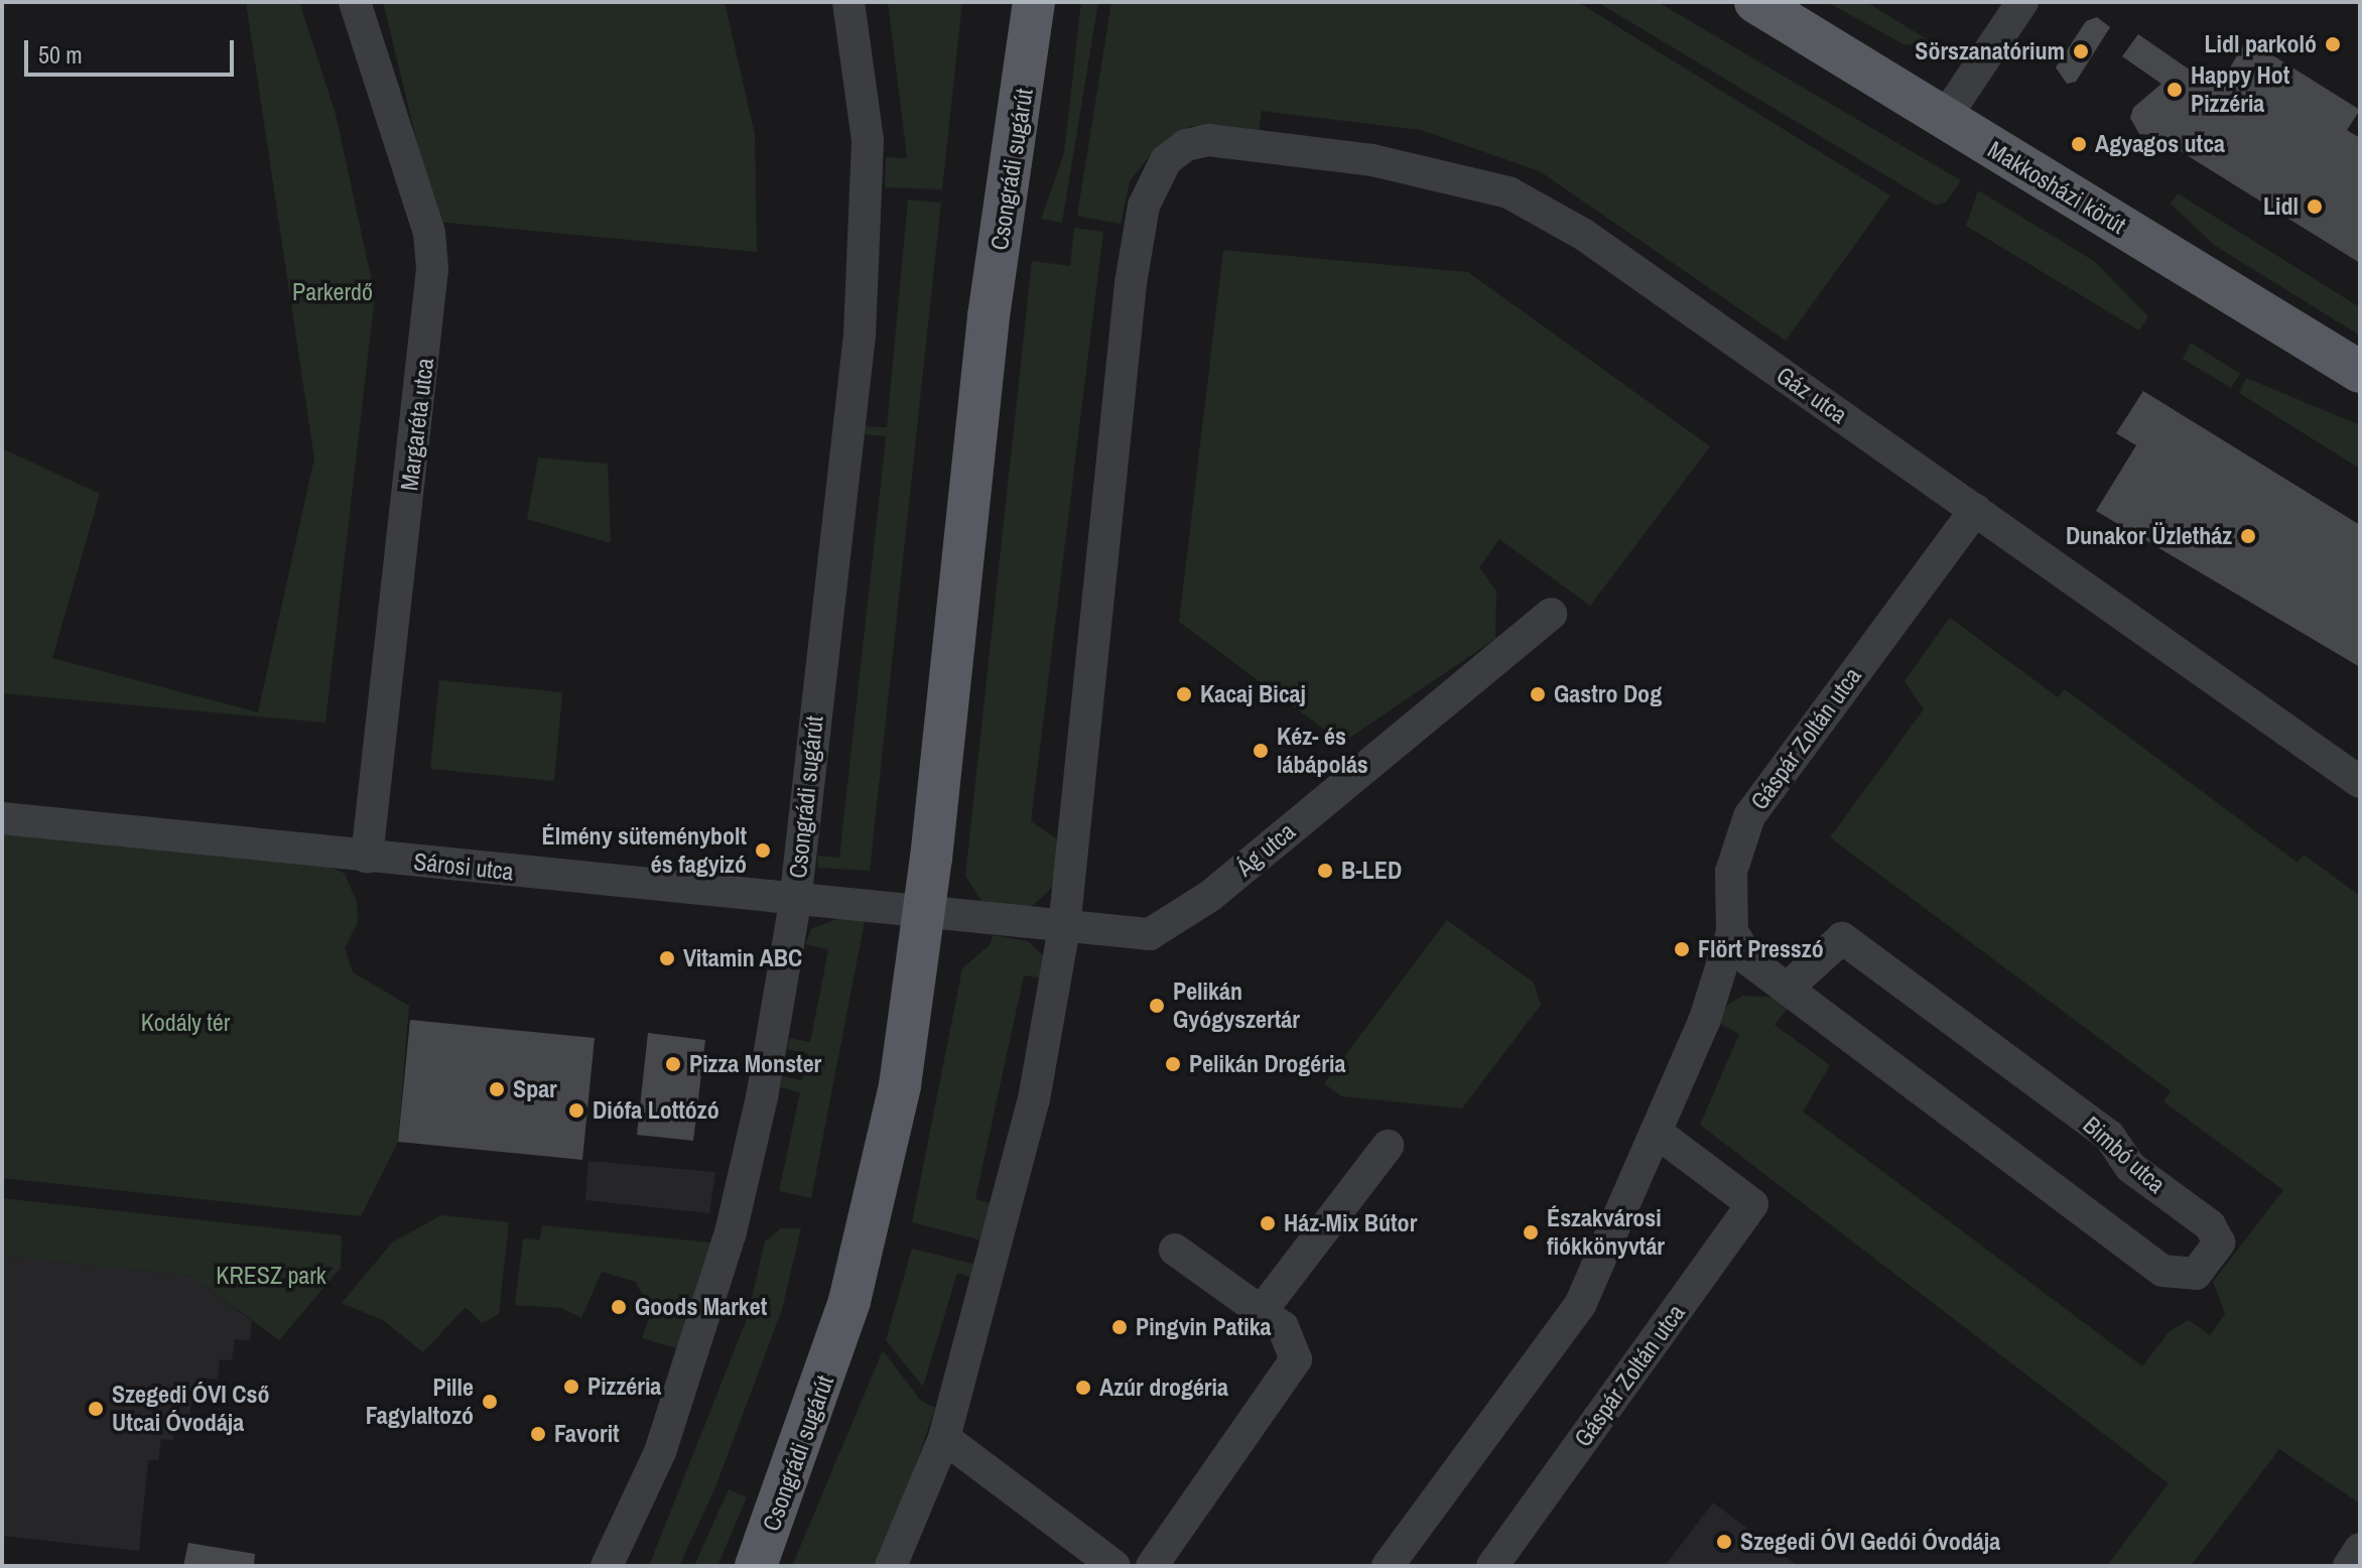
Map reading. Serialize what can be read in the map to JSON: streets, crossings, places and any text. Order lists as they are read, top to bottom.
{
  "streets": {
    "main road": ["Csongrádi sugárút", "Makkosházi körút"],
    "street": [
      "Gáz utca",
      "Margaréta utca",
      "Gáspár Zoltán utca",
      "Ág utca",
      "Sárosi utca",
      "Bimbó utca"
    ]
  },
  "crossings": [
    ["Csongrádi sugárút", "Ág utca"],
    ["Csongrádi sugárút", "Sárosi utca"],
    ["Gáz utca", "Gáspár Zoltán utca"],
    ["Gáz utca", "Ág utca"],
    ["Margaréta utca", "Sárosi utca"],
    ["Gáspár Zoltán utca", "Bimbó utca"],
    ["Ág utca", "Sárosi utca"]
  ],
  "parks": ["Parkerdő", "Kodály tér", "KRESZ park"],
  "places": [
    "Lidl parkoló",
    "Sörszanatórium",
    "Happy Hot Pizzéria",
    "Agyagos utca",
    "Lidl",
    "Dunakor Üzletház",
    "Kacaj Bicaj",
    "Gastro Dog",
    "Kéz- és lábápolás",
    "Élmény süteménybolt és fagyizó",
    "B-LED",
    "Flört Presszó",
    "Vitamin ABC",
    "Pelikán Gyógyszertár",
    "Pizza Monster",
    "Pelikán Drogéria",
    "Spar",
    "Diófa Lottózó",
    "Ház-Mix Bútor",
    "Északvárosi fiókkönyvtár",
    "Goods Market",
    "Pingvin Patika",
    "Pizzéria",
    "Azúr drogéria",
    "Pille Fagylaltozó",
    "Szegedi ÓVI Cső Utcai Óvodája",
    "Favorit",
    "Szegedi ÓVI Gedói Óvodája"
  ],
  "scale_bar": "50 m"
}
